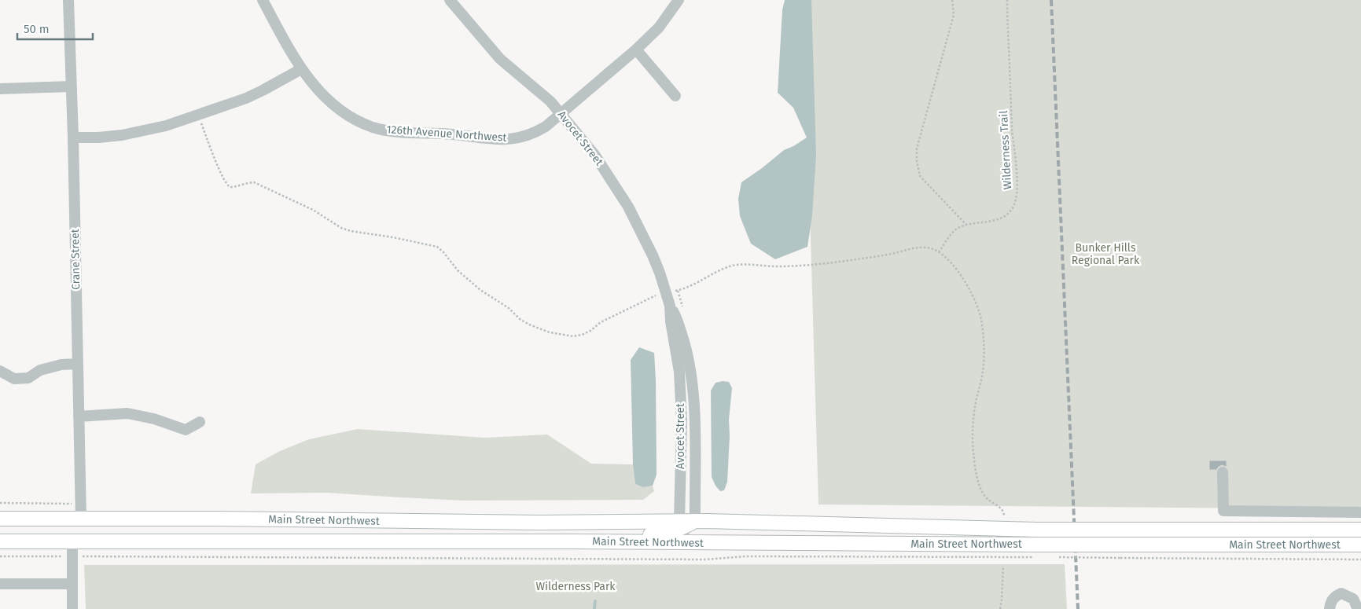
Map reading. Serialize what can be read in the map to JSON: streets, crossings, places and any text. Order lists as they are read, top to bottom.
{
  "streets": {
    "main road": ["Main Street Northwest"],
    "street": ["126th Avenue Northwest", "Avocet Street", "Crane Street"],
    "path": ["Wilderness Trail"]
  },
  "crossings": [
    ["126th Avenue Northwest", "Avocet Street"],
    ["Avocet Street", "Main Street Northwest"],
    ["Crane Street", "Main Street Northwest"]
  ],
  "parks": ["Bunker Hills Regional Park", "Wilderness Park"],
  "scale_bar": "50 m"
}
